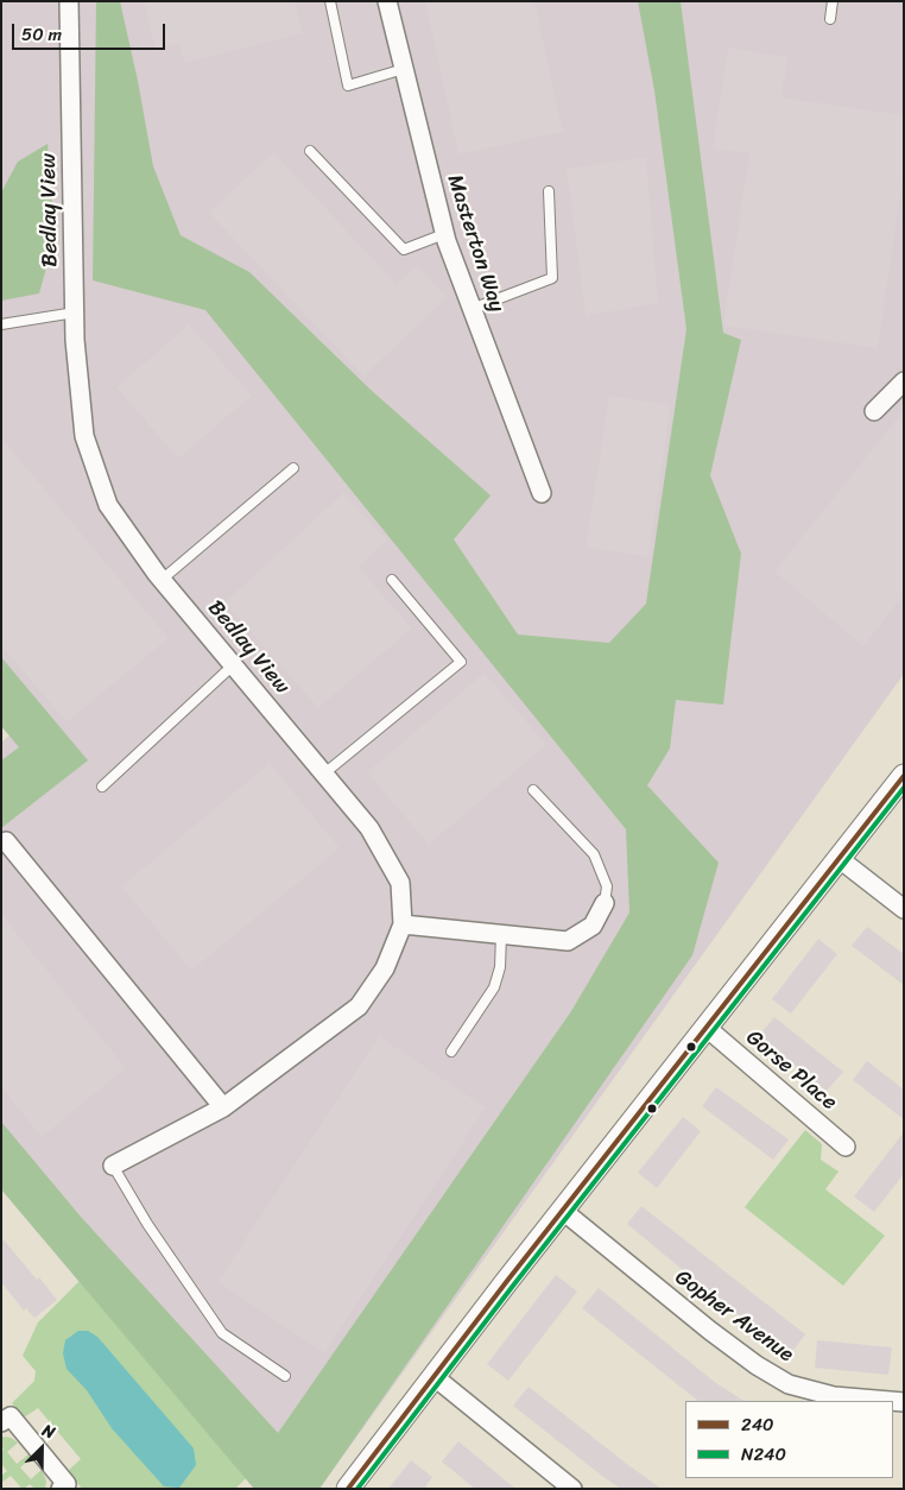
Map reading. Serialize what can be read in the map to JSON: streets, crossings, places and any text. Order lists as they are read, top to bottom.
{
  "streets": {
    "street": [
      "Bedlay View",
      "Masterton Way",
      "Gorse Place",
      "Gopher Avenue"
    ]
  },
  "lines": ["transit line 240", "transit line N240"],
  "legend": ["240", "N240"],
  "scale_bar": "50 m",
  "north": "top right"
}
